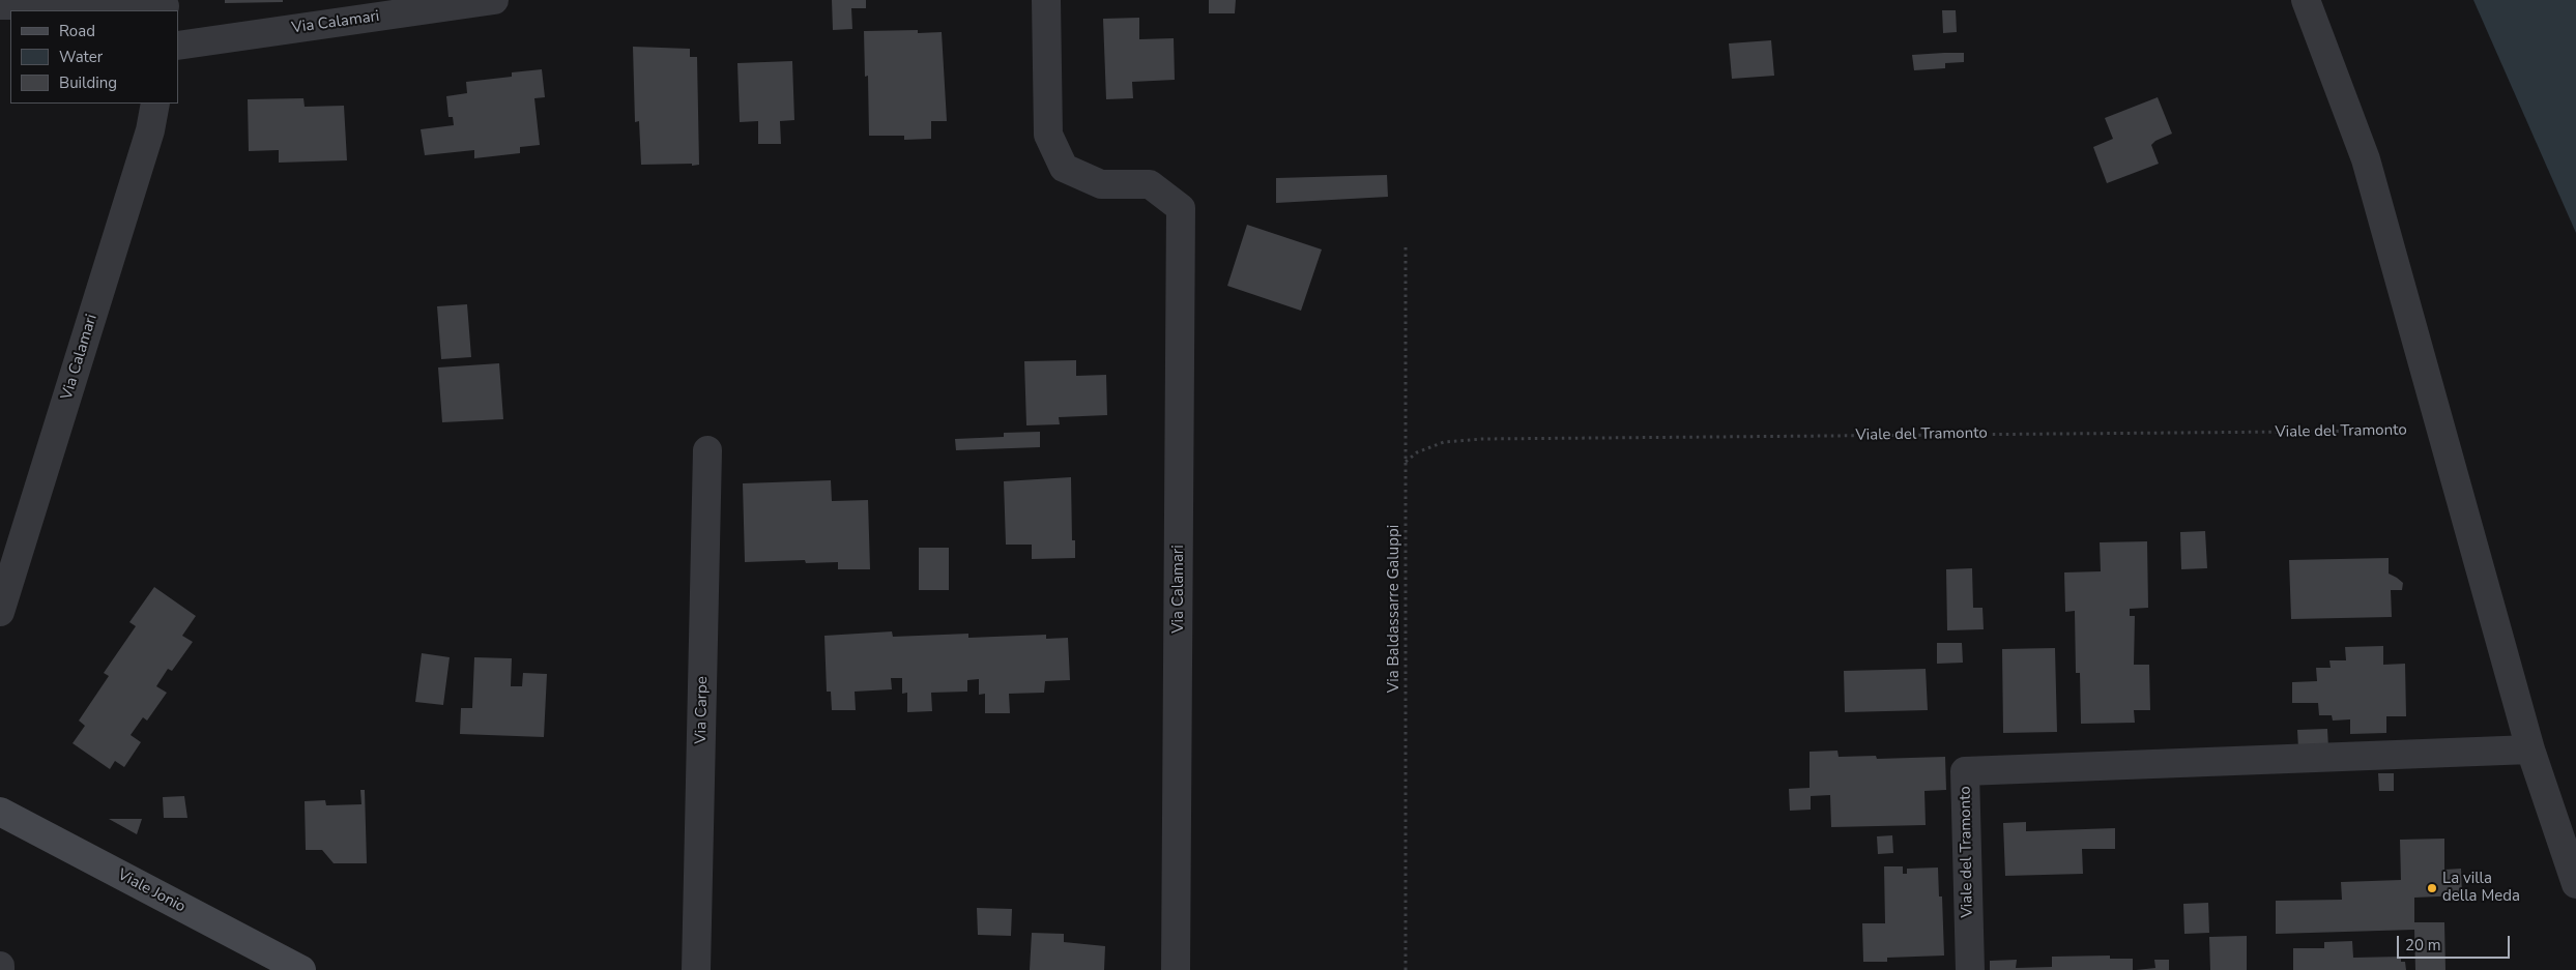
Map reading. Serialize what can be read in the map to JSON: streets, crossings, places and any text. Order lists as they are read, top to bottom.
{
  "streets": {
    "street": [
      "Via Calamari",
      "Viale del Tramonto",
      "Via Carpe",
      "Viale Jonio"
    ],
    "path": ["Via Baldassarre Galuppi"]
  },
  "crossings": [
    ["Viale del Tramonto", "Via Baldassarre Galuppi"]
  ],
  "places": ["La villa della Meda"],
  "legend": ["Road", "Water", "Building"],
  "scale_bar": "20 m"
}
